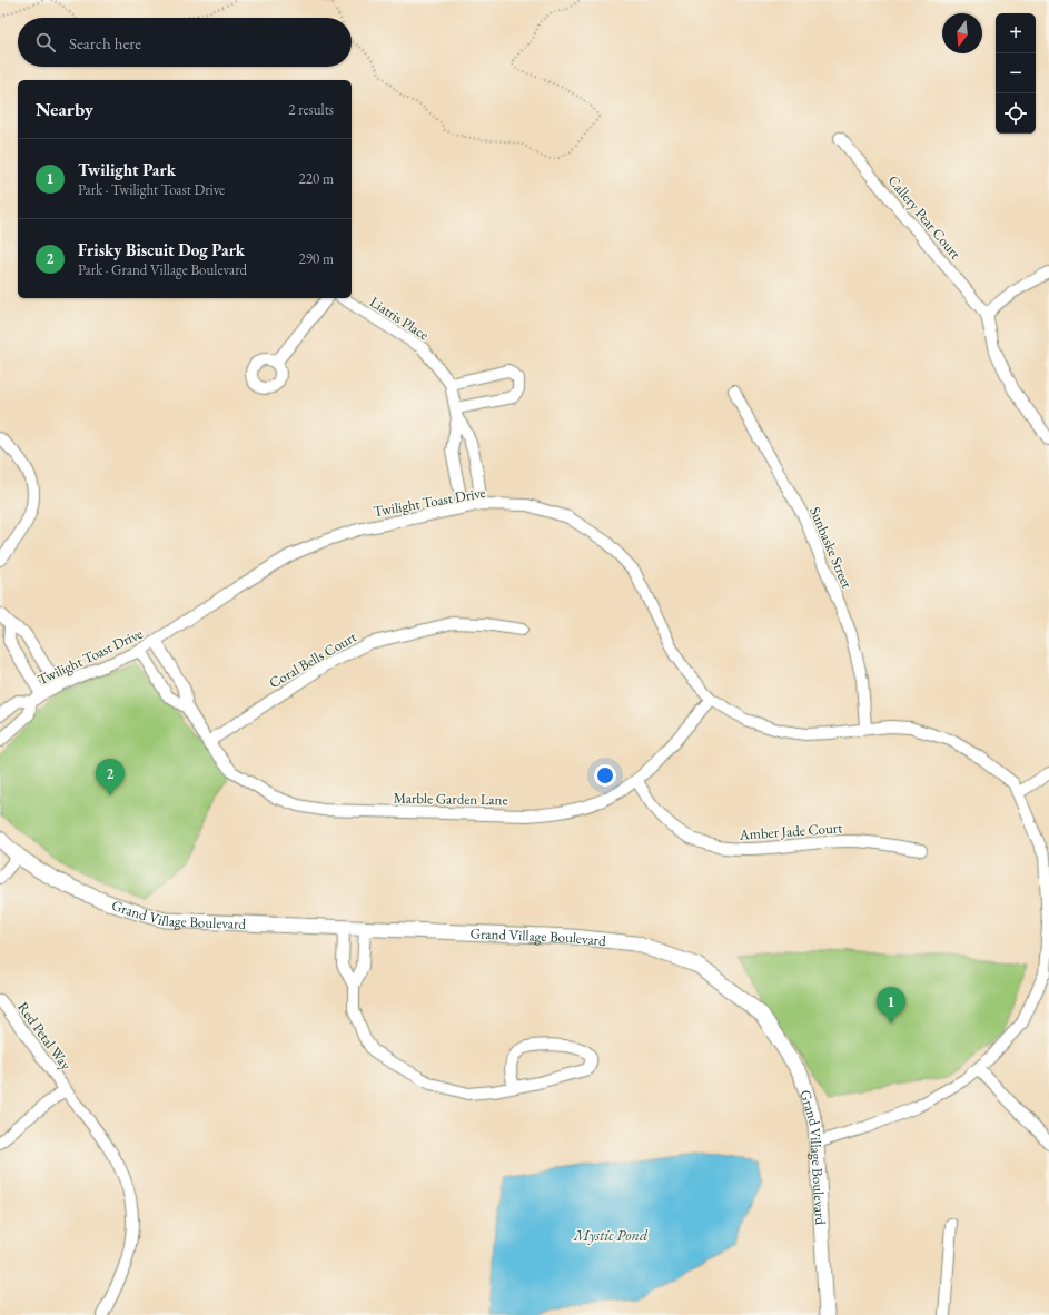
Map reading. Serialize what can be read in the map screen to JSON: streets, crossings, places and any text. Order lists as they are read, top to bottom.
{
  "streets": {
    "street": [
      "Callery Pear Court",
      "Liatris Place",
      "Twilight Toast Drive",
      "Sunbaske Street",
      "Coral Bells Court",
      "Marble Garden Lane",
      "Amber Jade Court",
      "Grand Village Boulevard",
      "Red Petal Way"
    ]
  },
  "crossings": [
    ["Liatris Place", "Twilight Toast Drive"],
    ["Twilight Toast Drive", "Sunbaske Street"],
    ["Twilight Toast Drive", "Marble Garden Lane"],
    ["Twilight Toast Drive", "Grand Village Boulevard"],
    ["Coral Bells Court", "Marble Garden Lane"],
    ["Marble Garden Lane", "Amber Jade Court"]
  ],
  "water": ["Mystic Pond"],
  "north": "bottom",
  "page": {
    "map_buttons": ["+", "−"],
    "search": "Search here",
    "heading": ["Nearby", "2 results"],
    "list": [
      {
        "mark": "1",
        "name": "Twilight Park",
        "note": "Park · Twilight Toast Drive",
        "value": "220 m"
      },
      {
        "mark": "2",
        "name": "Frisky Biscuit Dog Park",
        "note": "Park · Grand Village Boulevard",
        "value": "290 m"
      }
    ],
    "pins": ["2", "1"]
  }
}
